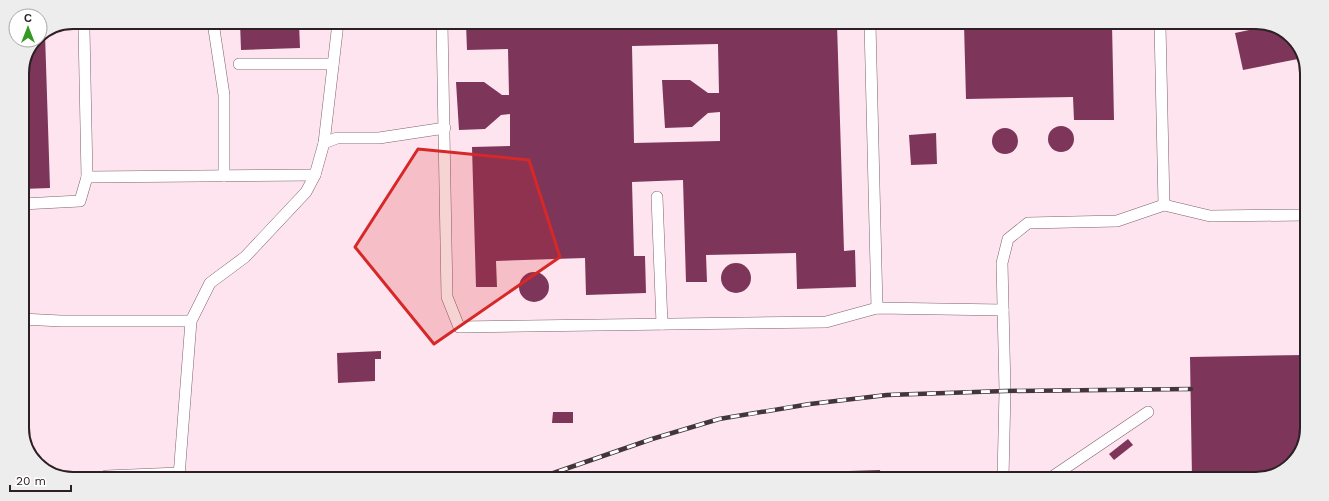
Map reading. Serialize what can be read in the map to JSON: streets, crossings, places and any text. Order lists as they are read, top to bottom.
{
  "scale_bar": "20 m",
  "north": "top"
}
